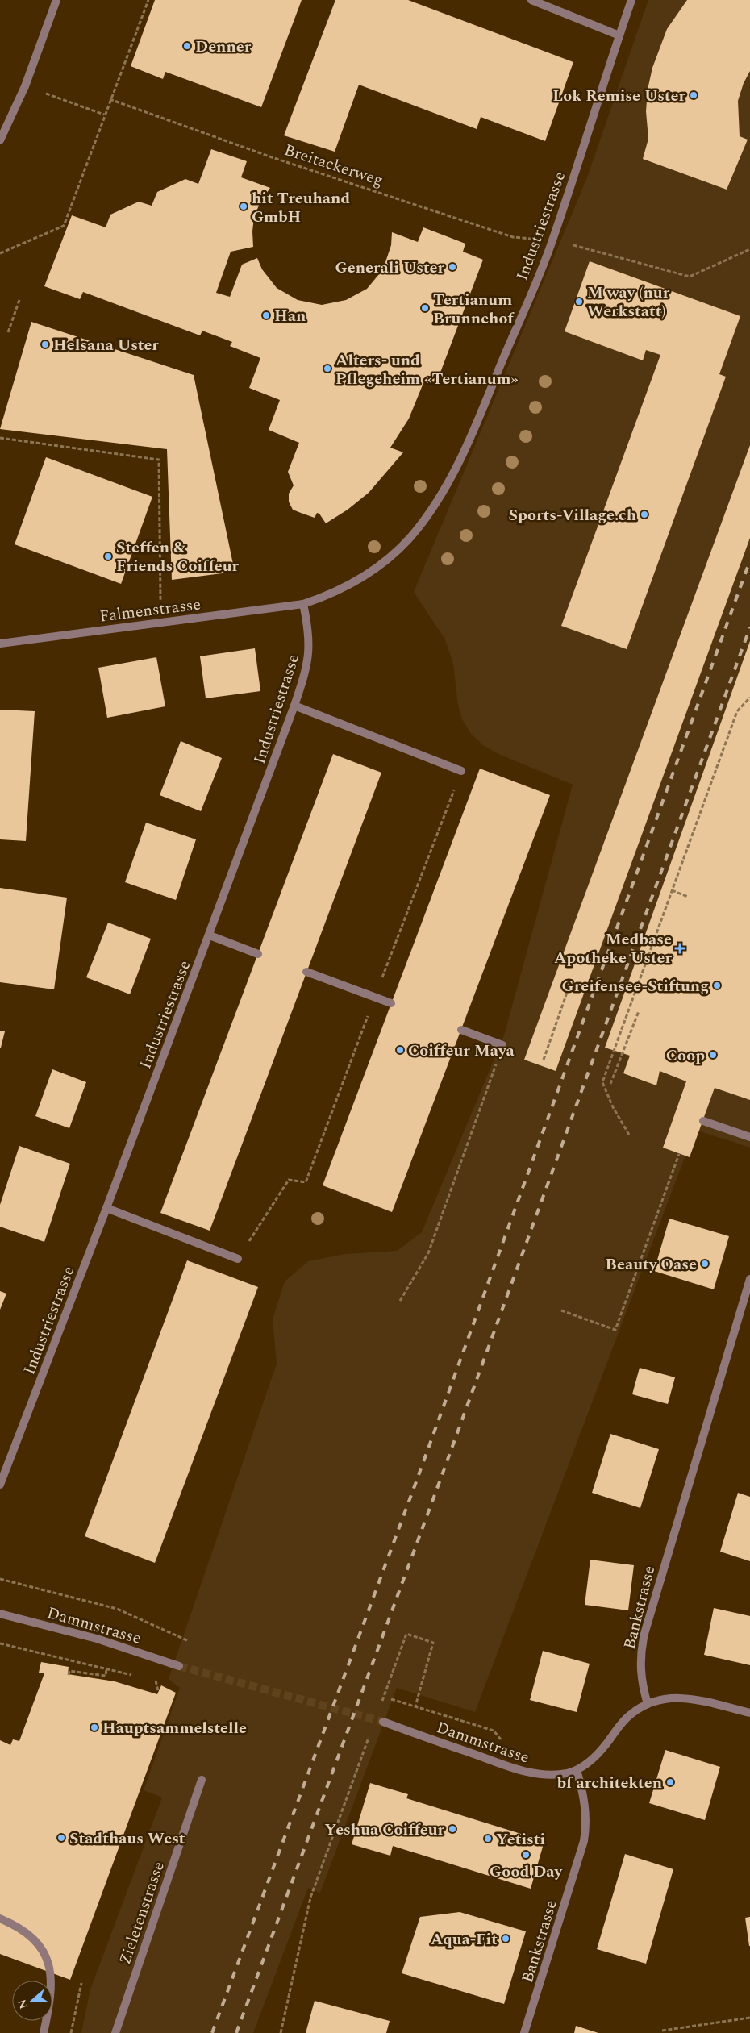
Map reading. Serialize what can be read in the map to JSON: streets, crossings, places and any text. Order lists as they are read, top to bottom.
{
  "streets": {
    "street": [
      "Industriestrasse",
      "Falmenstrasse",
      "Bankstrasse",
      "Dammstrasse",
      "Zieletenstrasse"
    ],
    "path": ["Breitackerweg"]
  },
  "crossings": [
    ["Breitackerweg", "Industriestrasse"],
    ["Industriestrasse", "Falmenstrasse"],
    ["Bankstrasse", "Dammstrasse"]
  ],
  "places": {
    "other": [
      "Denner",
      "Lok Remise Uster",
      "hit Treuhand GmbH",
      "Generali Uster",
      "M way (nur Werkstatt)",
      "Tertianum Brunnehof",
      "Han",
      "Helsana Uster",
      "Alters- und Pflegeheim «Tertianum»",
      "Sports-Village.ch",
      "Steffen & Friends Coiffeur",
      "Greifensee-Stiftung",
      "Coiffeur Maya",
      "Coop",
      "Beauty Oase",
      "Hauptsammelstelle",
      "bf architekten",
      "Yeshua Coiffeur",
      "Stadthaus West",
      "Yetisti",
      "Good Day",
      "Aqua-Fit"
    ],
    "health": ["Medbase Apotheke Uster"]
  },
  "north": "left"
}
